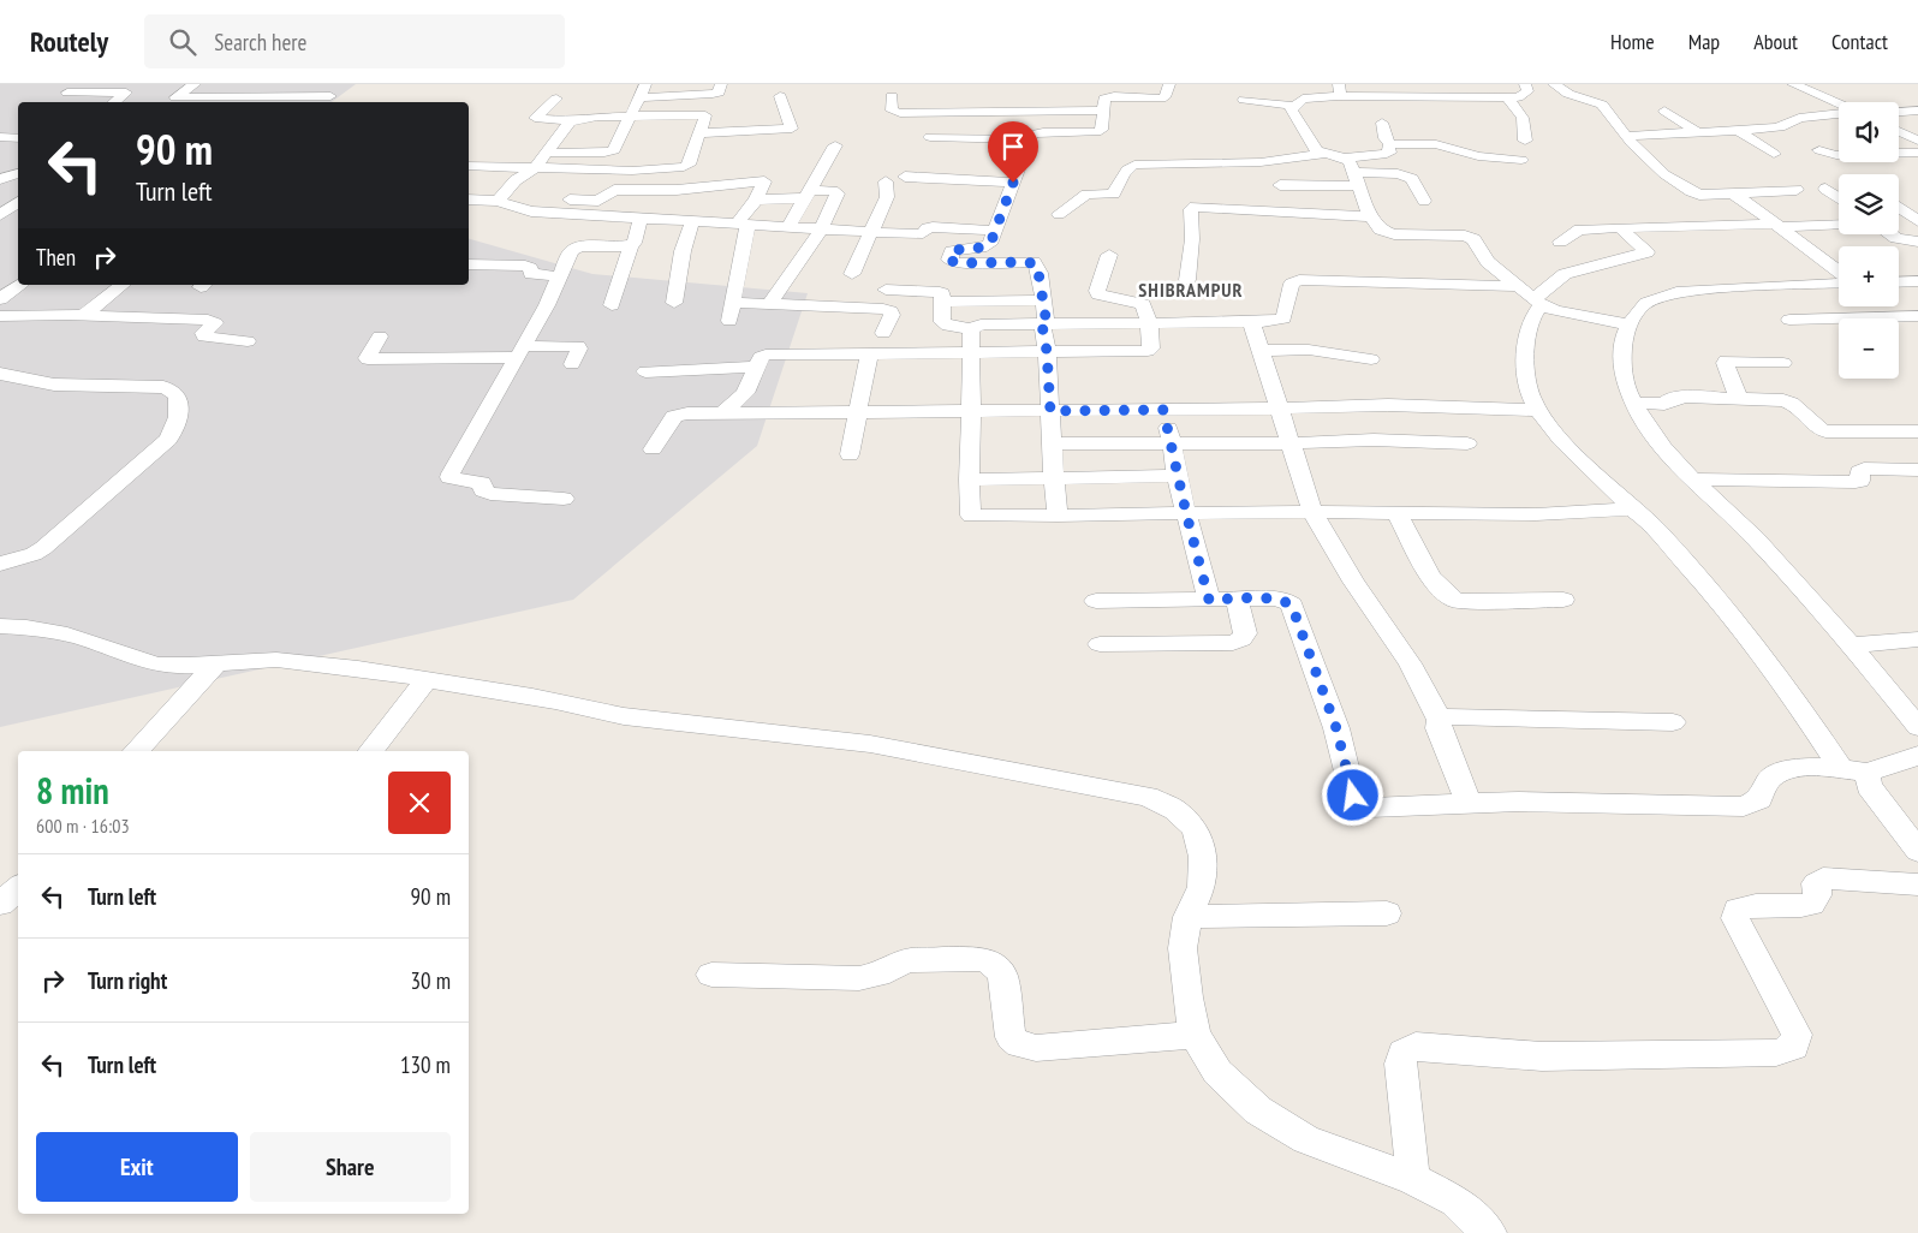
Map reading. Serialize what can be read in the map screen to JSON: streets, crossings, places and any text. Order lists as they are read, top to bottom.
{
  "districts": ["SHIBRAMPUR"],
  "page": {
    "header": "Routely",
    "search": "Search here",
    "nav": [
      "Home",
      "Map",
      "About",
      "Contact"
    ],
    "map_buttons": ["+", "−"],
    "turn": ["90 m", "Turn left"],
    "then": "Then",
    "heading": ["8 min", "600 m · 16:03"],
    "list": [
      {
        "name": "Turn left",
        "value": "90 m"
      },
      {
        "name": "Turn right",
        "value": "30 m"
      },
      {
        "name": "Turn left",
        "value": "130 m"
      }
    ],
    "buttons": ["Exit", "Share"]
  }
}
